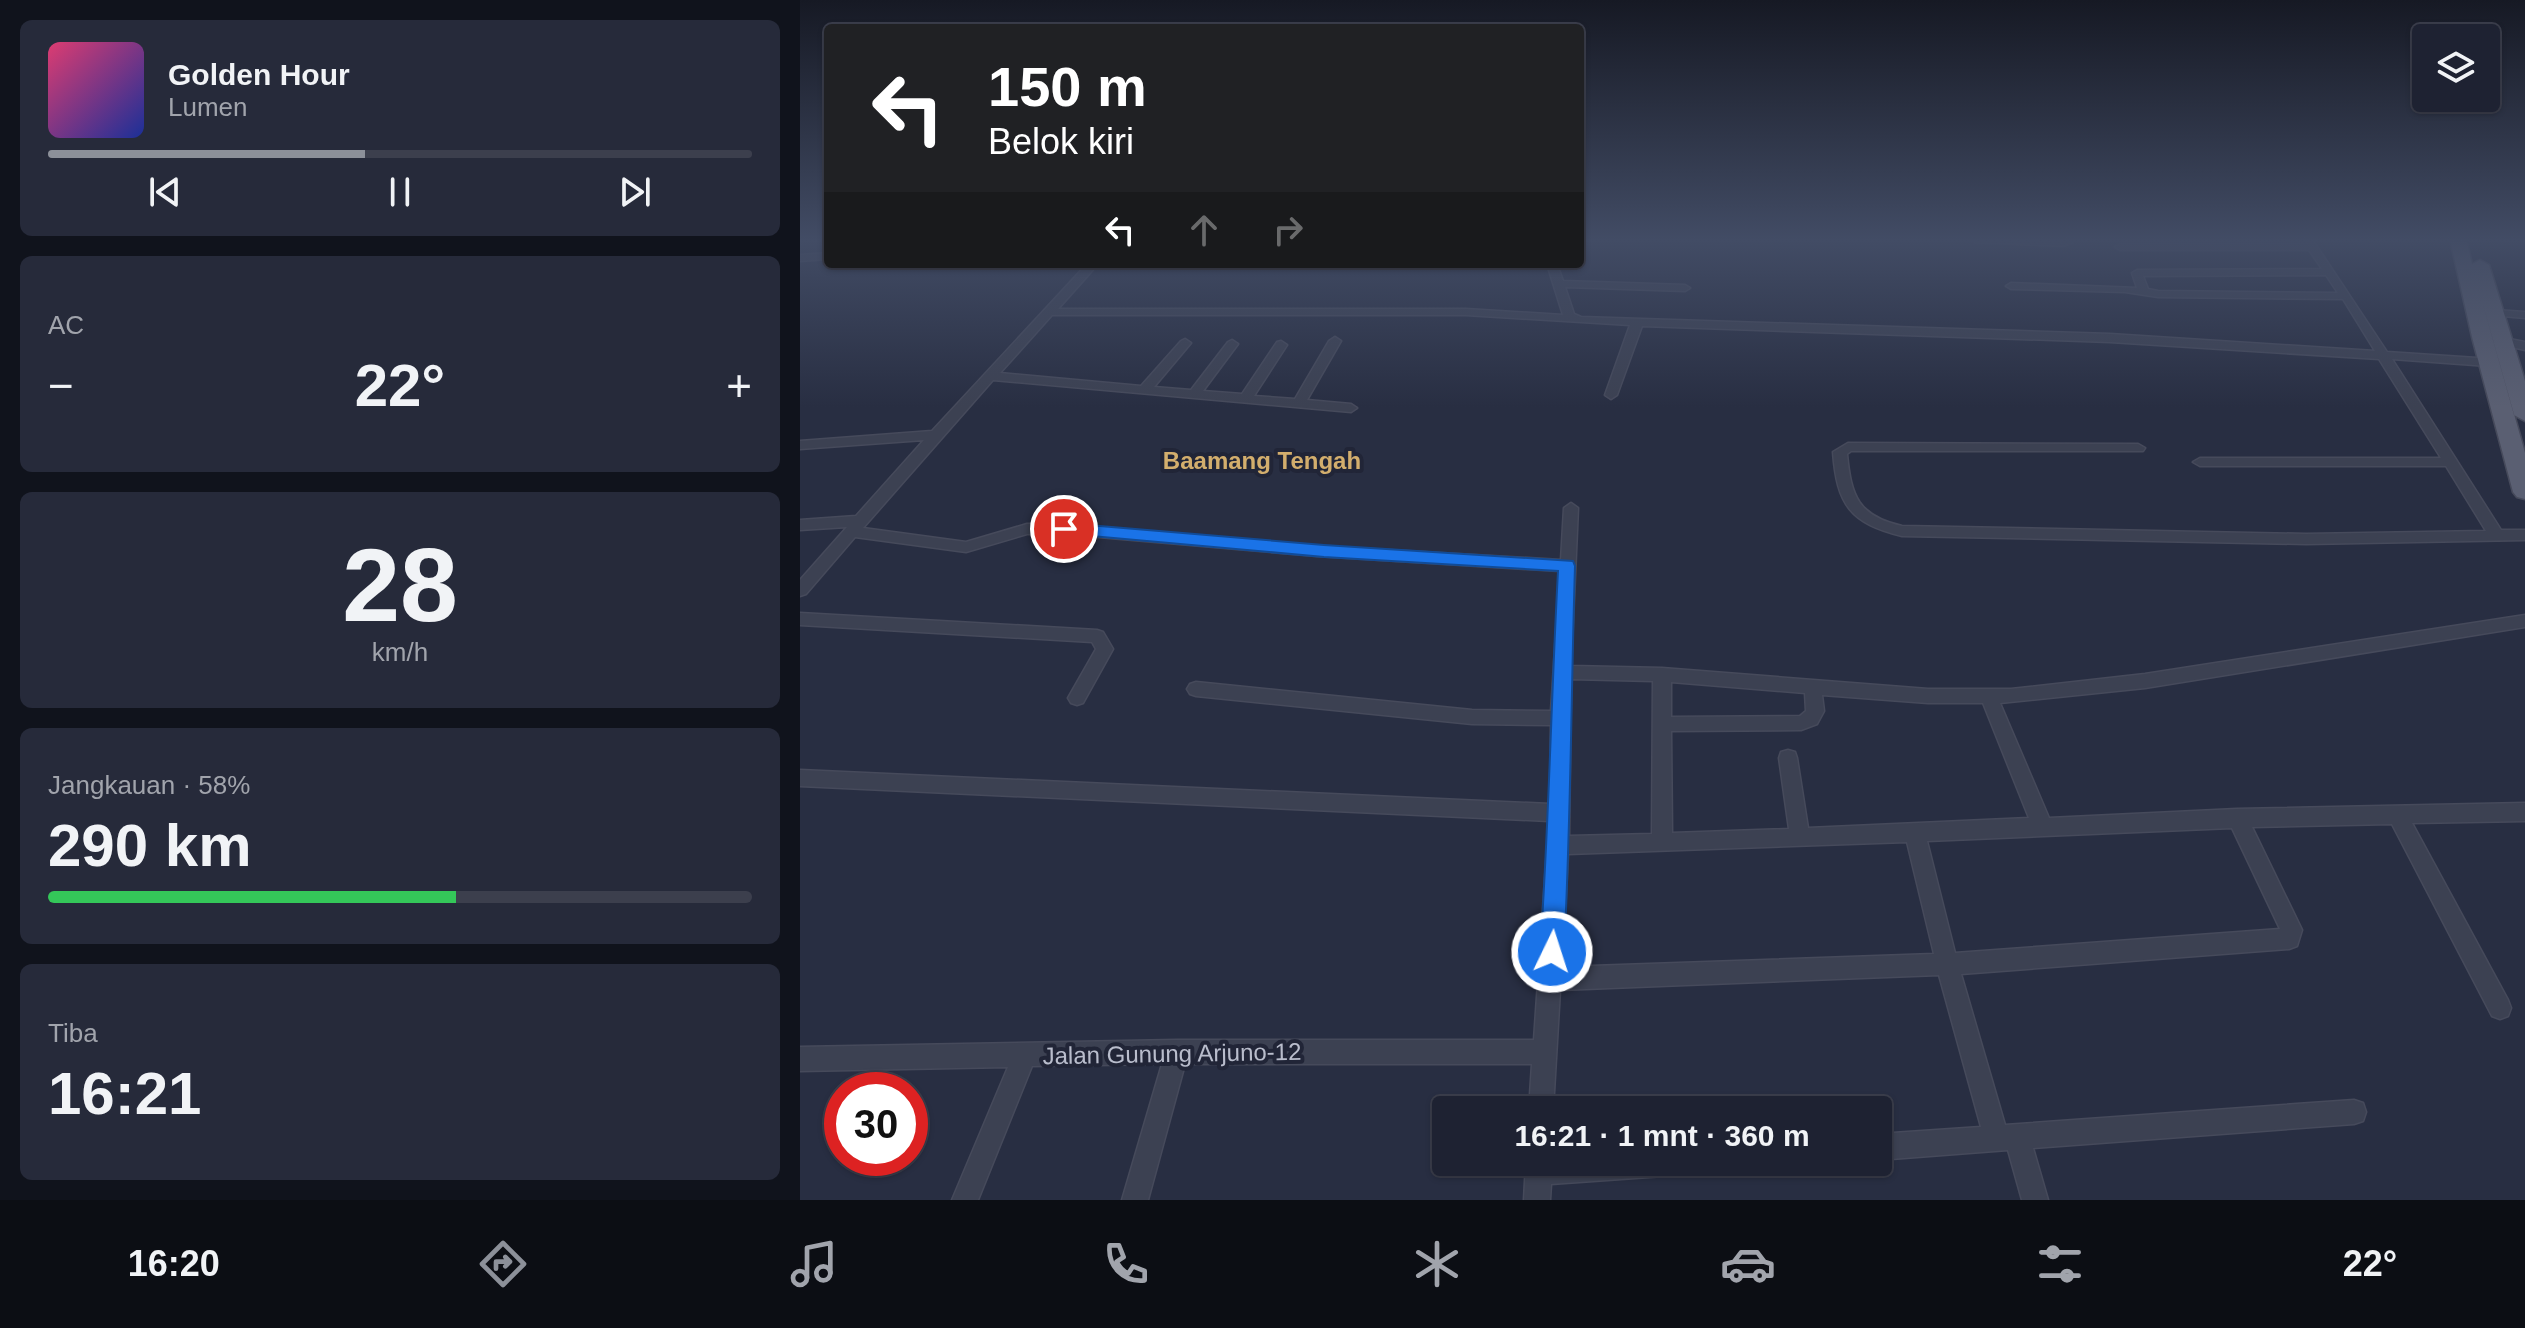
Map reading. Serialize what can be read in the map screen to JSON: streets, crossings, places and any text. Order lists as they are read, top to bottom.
{
  "streets": {
    "street": ["Jalan Gunung Arjuno-12"]
  },
  "districts": ["Baamang Tengah"],
  "page": {
    "turn": ["150 m", "Belok kiri"],
    "song": ["Golden Hour", "Lumen"],
    "tile": [
      "AC",
      ["28", "km/h"],
      ["Jangkauan · 58%", "290 km"],
      ["Tiba", "16:21"]
    ],
    "heat": ["−", "22°", "+"],
    "limit": "30",
    "trip": "16:21 · 1 mnt · 360 m",
    "tabs": ["16:20", "22°"]
  }
}
